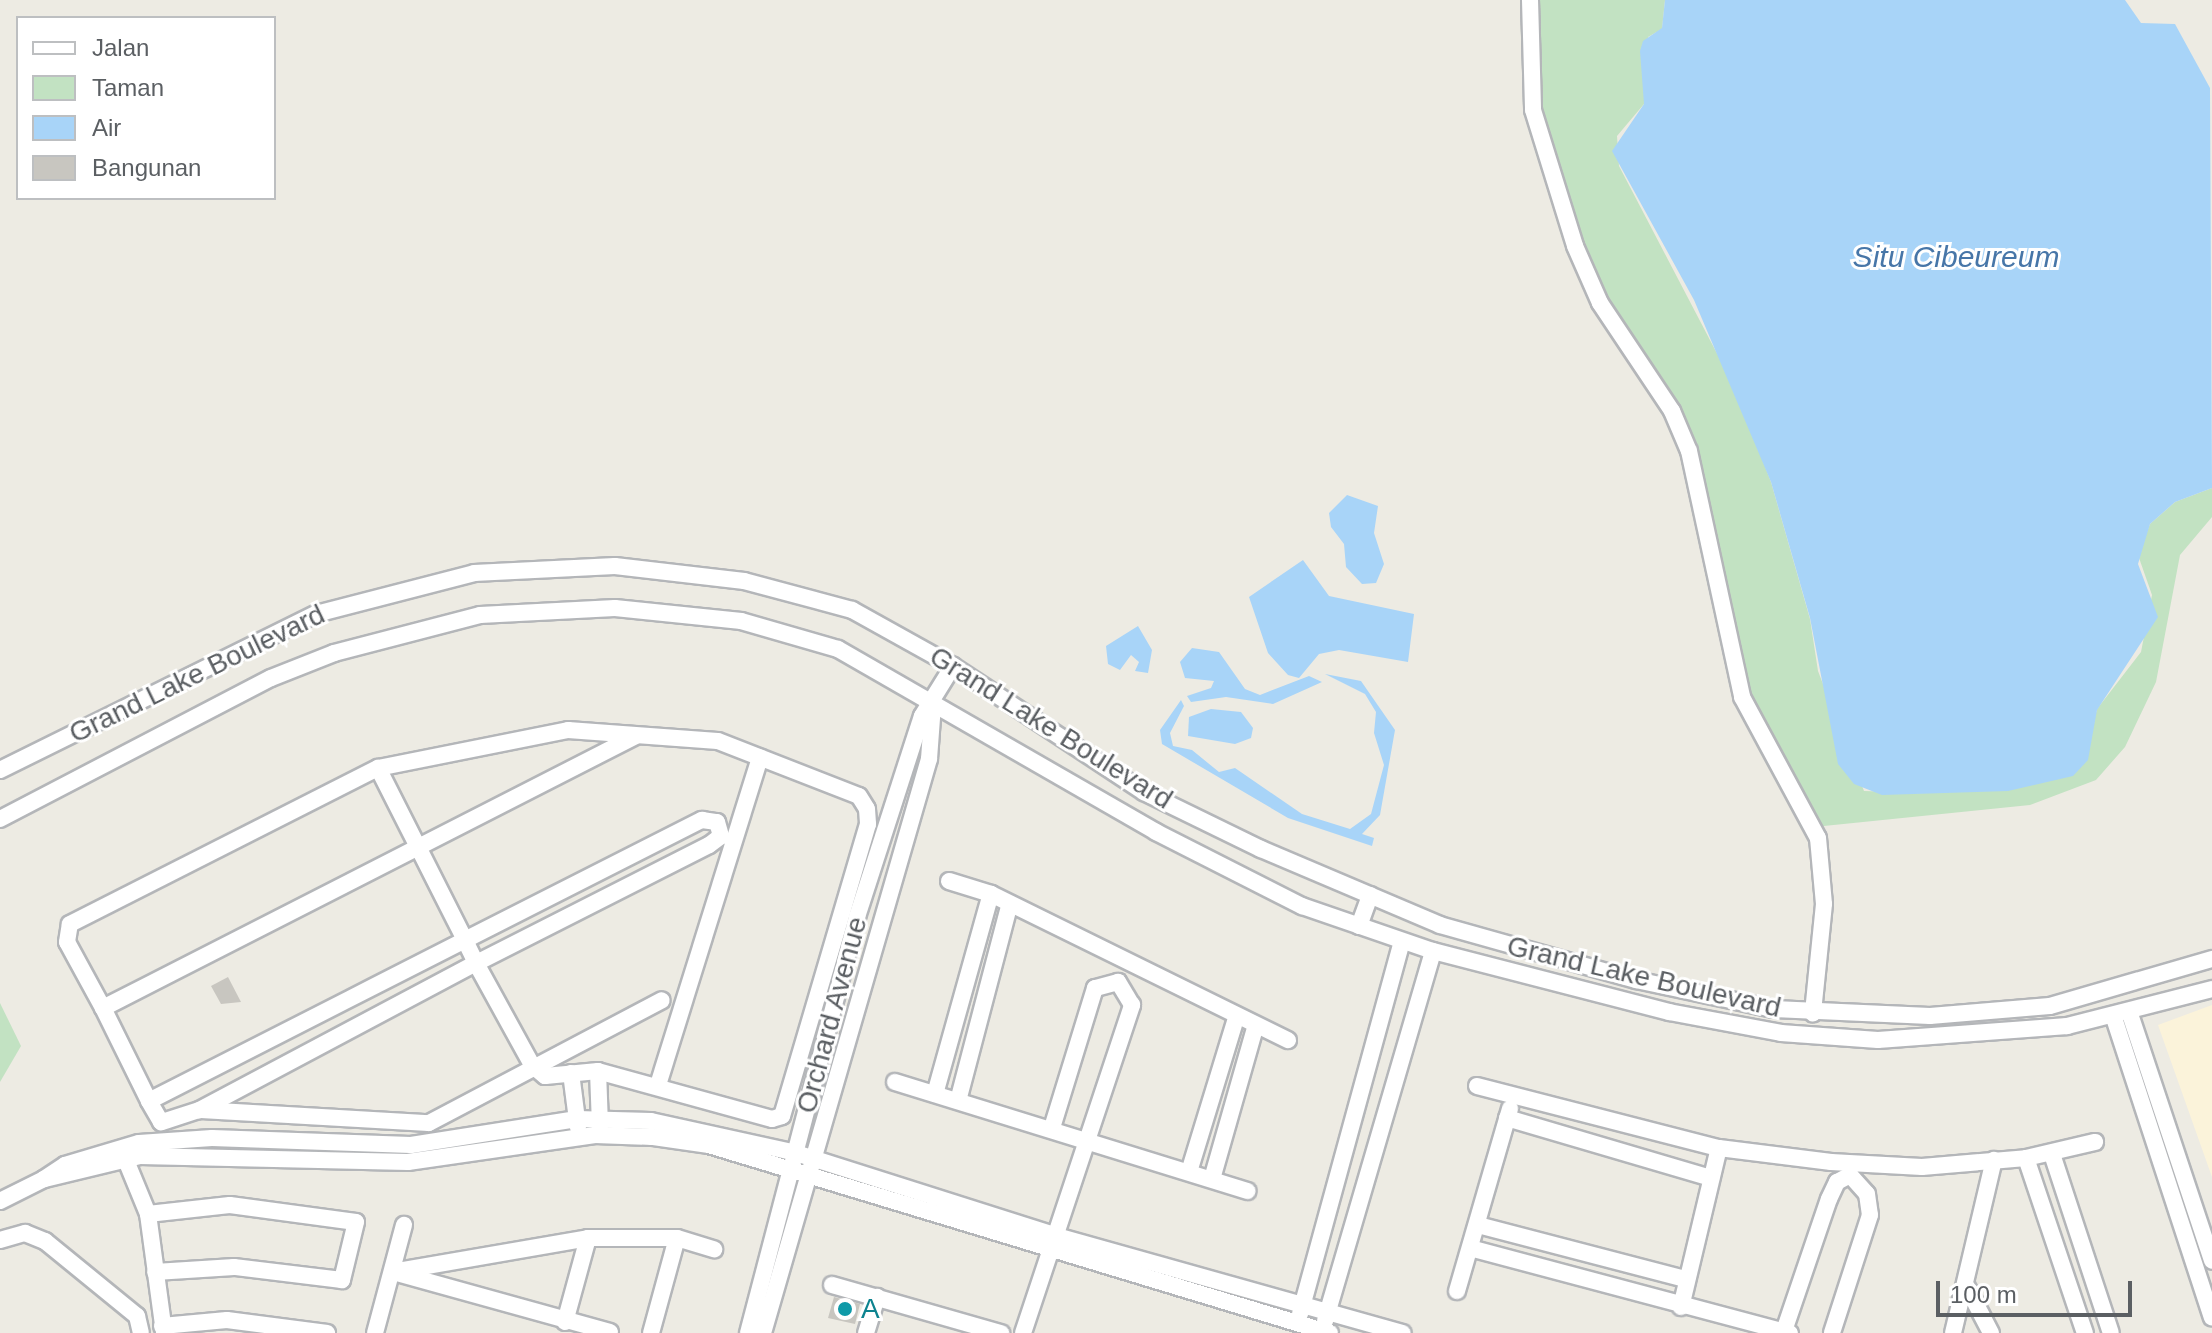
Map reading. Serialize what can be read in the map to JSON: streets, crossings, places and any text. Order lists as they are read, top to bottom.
{
  "streets": {
    "street": ["Grand Lake Boulevard", "Orchard Avenue"]
  },
  "crossings": [
    ["Grand Lake Boulevard", "Orchard Avenue"]
  ],
  "water": ["Situ Cibeureum"],
  "places": ["A"],
  "legend": [
    "Jalan",
    "Taman",
    "Air",
    "Bangunan"
  ],
  "scale_bar": "100 m"
}
